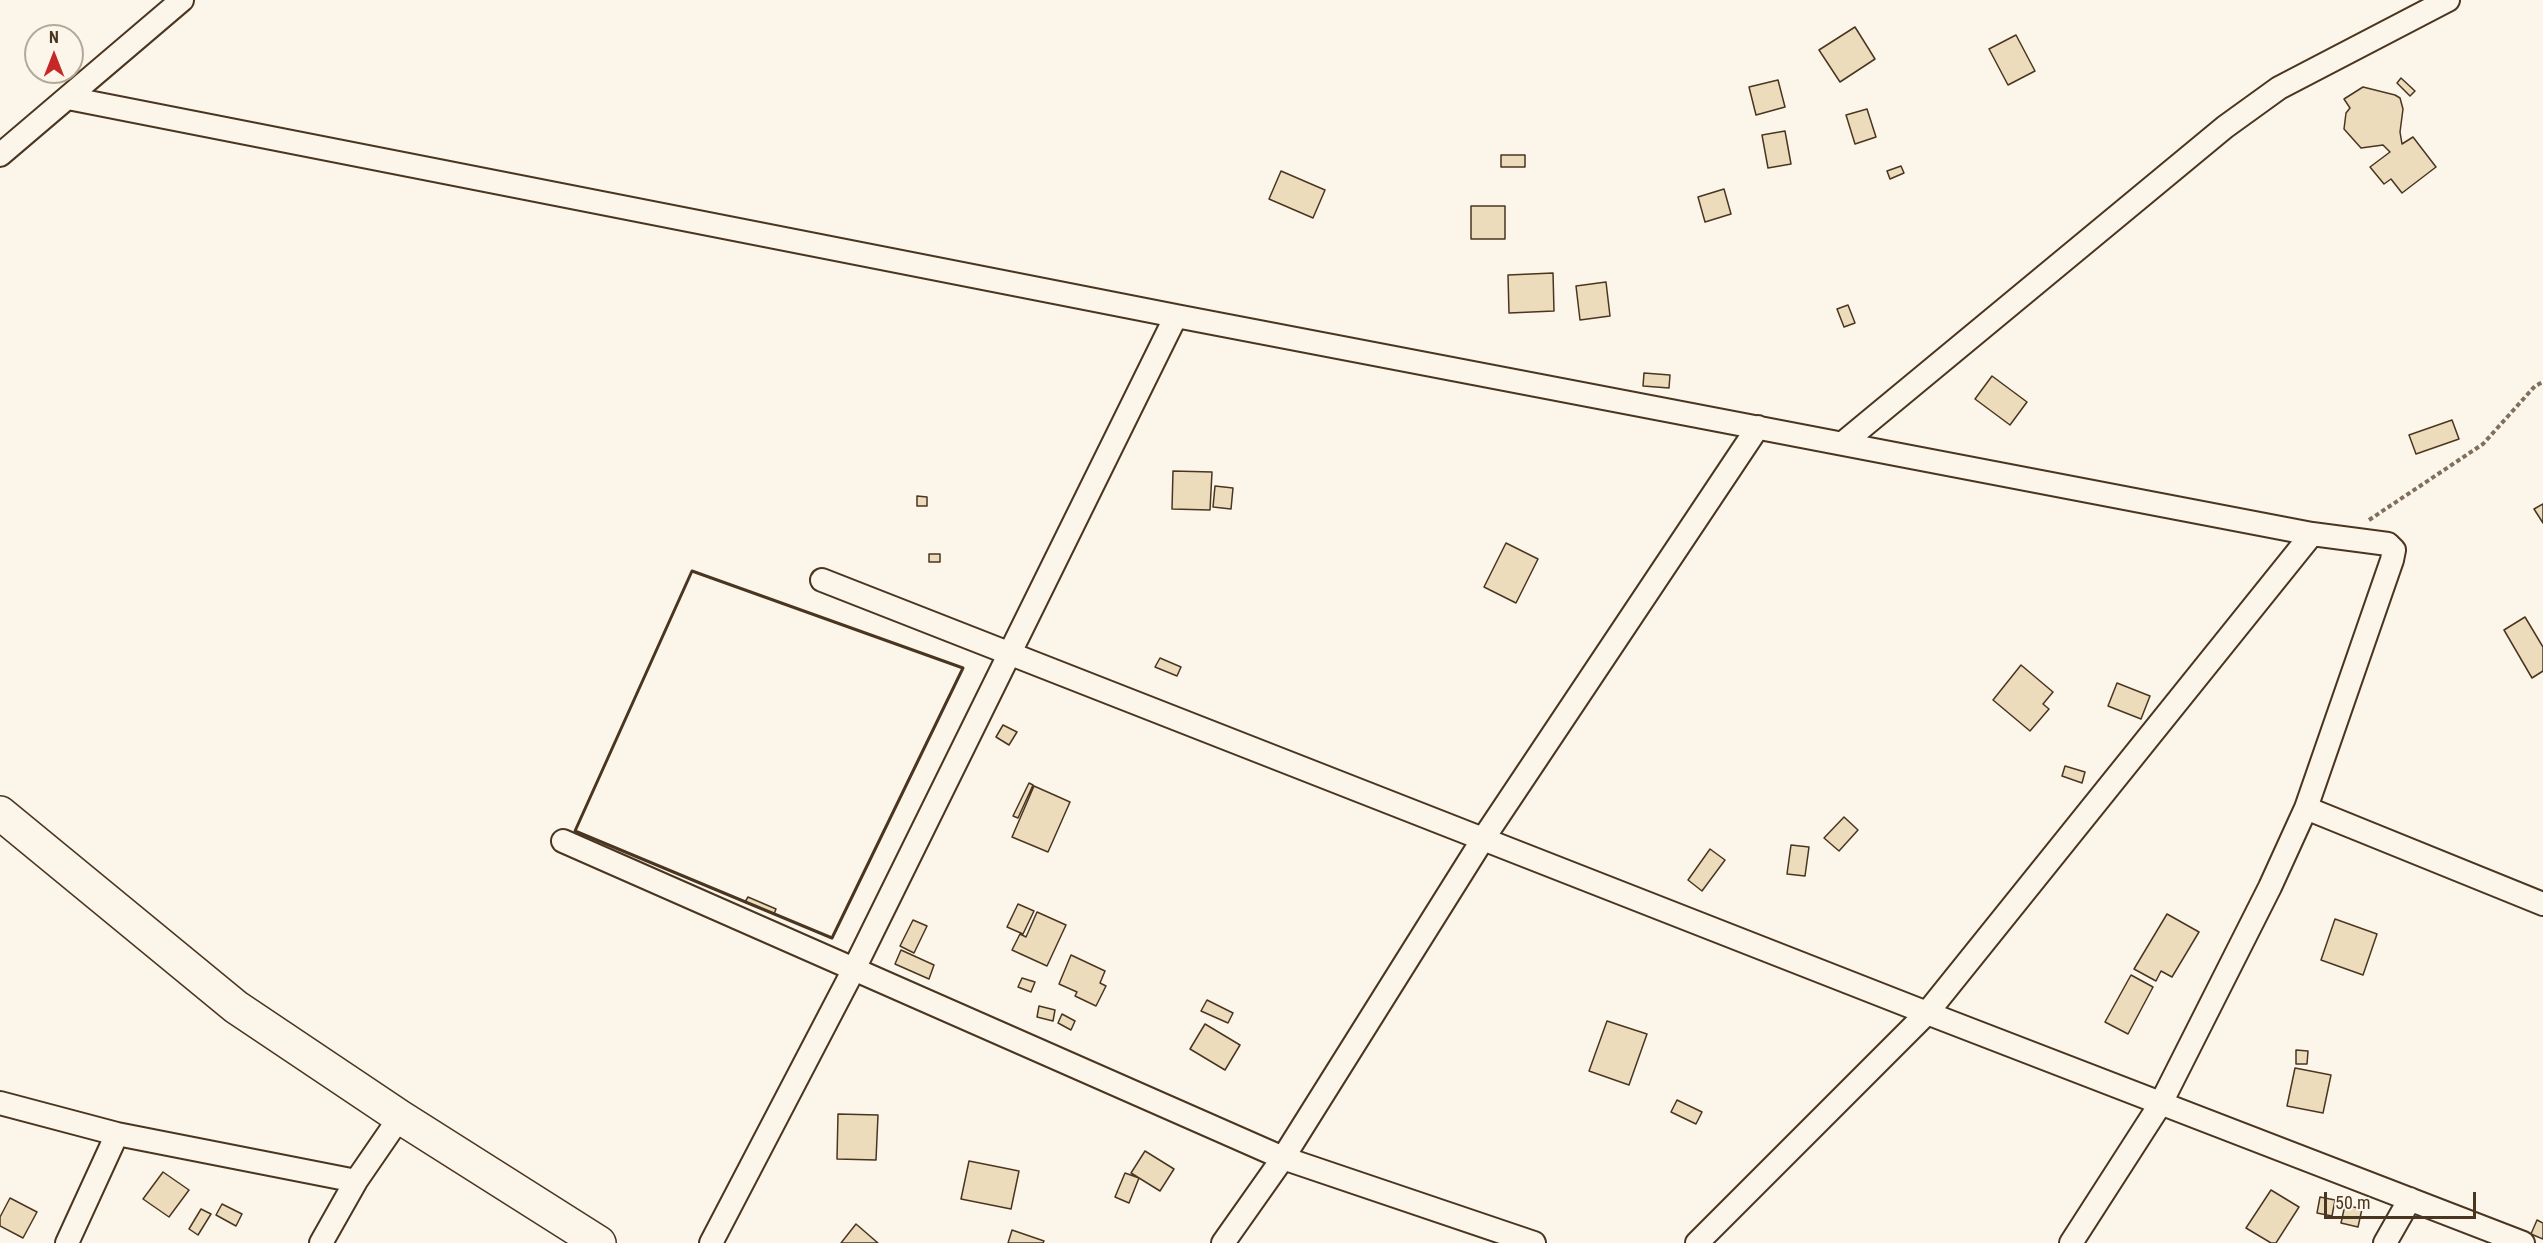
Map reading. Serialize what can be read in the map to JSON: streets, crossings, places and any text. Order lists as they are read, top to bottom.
{
  "scale_bar": "50 m",
  "north": "top"
}
